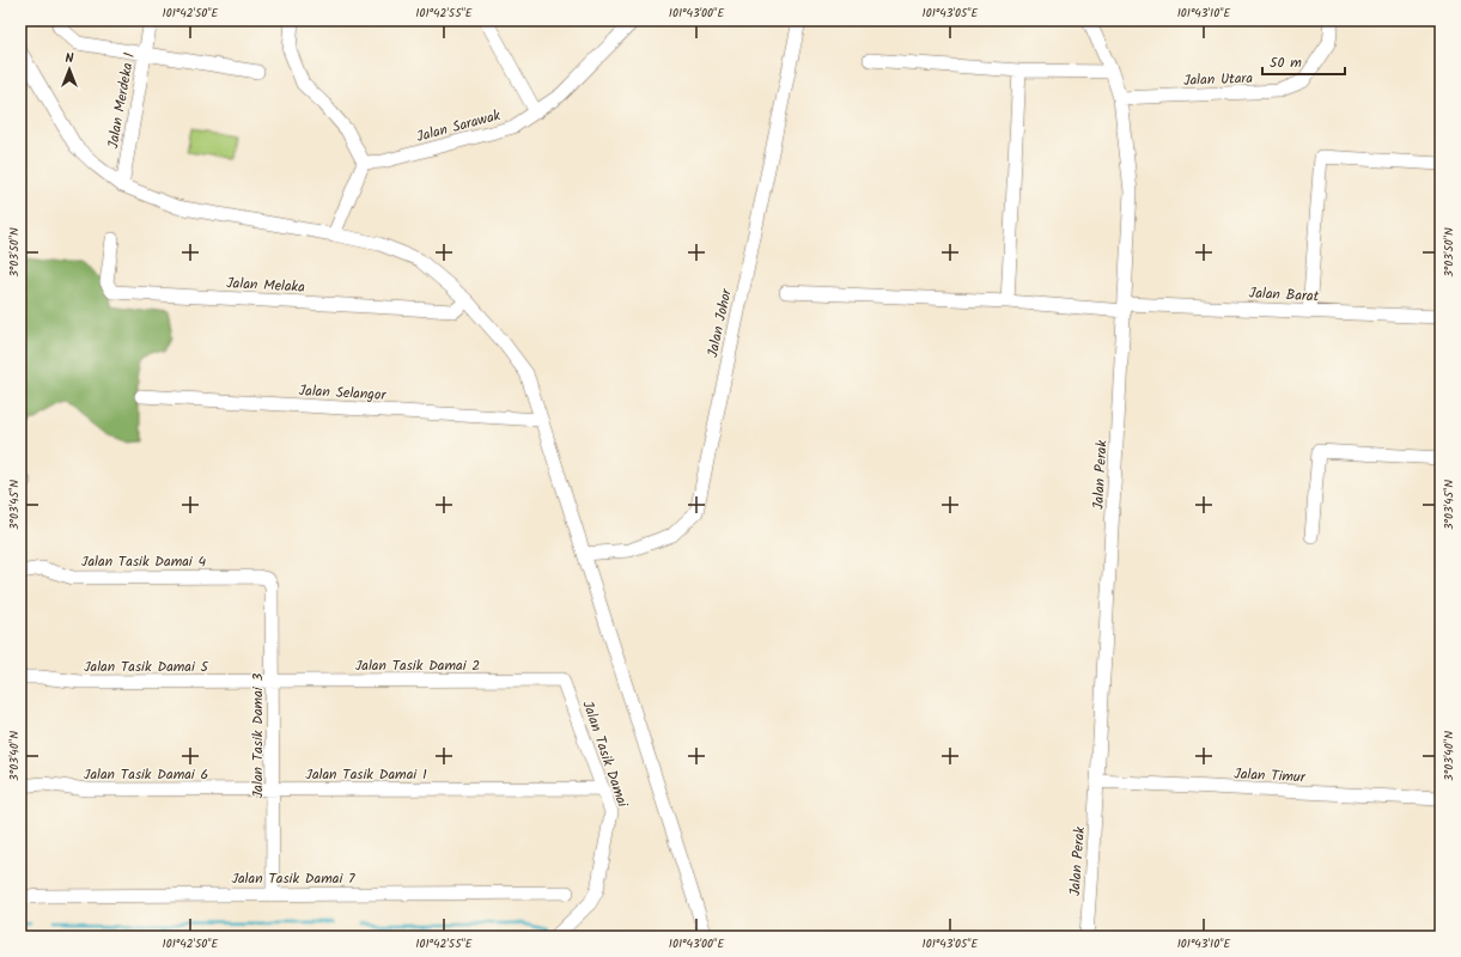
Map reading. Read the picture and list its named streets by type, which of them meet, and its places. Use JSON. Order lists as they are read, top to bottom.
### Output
{
  "streets": {
    "street": [
      "Jalan Utara",
      "Jalan Merdeka 1",
      "Jalan Sarawak",
      "Jalan Melaka",
      "Jalan Barat",
      "Jalan Johor",
      "Jalan Selangor",
      "Jalan Perak",
      "Jalan Tasik Damai 4",
      "Jalan Tasik Damai 2",
      "Jalan Tasik Damai 5",
      "Jalan Tasik Damai 3",
      "Jalan Tasik Damai",
      "Jalan Tasik Damai 6",
      "Jalan Tasik Damai 1",
      "Jalan Timur",
      "Jalan Tasik Damai 7"
    ]
  },
  "crossings": [
    ["Jalan Utara", "Jalan Perak"],
    ["Jalan Barat", "Jalan Perak"],
    ["Jalan Perak", "Jalan Timur"],
    ["Jalan Tasik Damai 4", "Jalan Tasik Damai 3"],
    ["Jalan Tasik Damai 2", "Jalan Tasik Damai 5"],
    ["Jalan Tasik Damai 2", "Jalan Tasik Damai 3"],
    ["Jalan Tasik Damai 2", "Jalan Tasik Damai"],
    ["Jalan Tasik Damai 5", "Jalan Tasik Damai 3"],
    ["Jalan Tasik Damai 3", "Jalan Tasik Damai 6"],
    ["Jalan Tasik Damai 3", "Jalan Tasik Damai 1"],
    ["Jalan Tasik Damai 3", "Jalan Tasik Damai 7"],
    ["Jalan Tasik Damai", "Jalan Tasik Damai 1"],
    ["Jalan Tasik Damai 6", "Jalan Tasik Damai 1"]
  ],
  "scale_bar": "50 m",
  "north": "top",
  "coordinates": [
    "101°42'50\"E",
    "101°42'55\"E",
    "101°43'00\"E",
    "101°43'05\"E",
    "101°43'10\"E",
    "3°03'50\"N",
    "3°03'45\"N",
    "3°03'40\"N"
  ]
}
